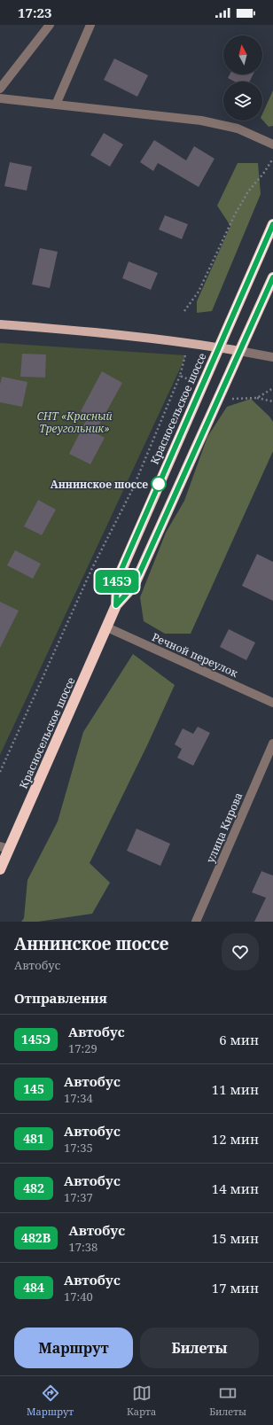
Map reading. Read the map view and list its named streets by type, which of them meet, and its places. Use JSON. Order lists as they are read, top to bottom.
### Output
{
  "streets": {
    "highway": ["Красносельское шоссе"],
    "street": ["Речной переулок", "улица Кирова"]
  },
  "crossings": [
    ["Красносельское шоссе", "Речной переулок"]
  ],
  "parks": ["СНТ «Красный Треугольник»"],
  "places": ["Аннинское шоссе"],
  "lines": ["bus line 145Э"],
  "north": "top",
  "page": {
    "status": "17:23",
    "on_map": "145Э",
    "heading": [
      ["Аннинское шоссе", "Автобус"],
      "Отправления"
    ],
    "list": [
      {
        "mark": "145Э",
        "name": "Автобус",
        "note": "17:29",
        "value": "6 мин"
      },
      {
        "mark": "145",
        "name": "Автобус",
        "note": "17:34",
        "value": "11 мин"
      },
      {
        "mark": "481",
        "name": "Автобус",
        "note": "17:35",
        "value": "12 мин"
      },
      {
        "mark": "482",
        "name": "Автобус",
        "note": "17:37",
        "value": "14 мин"
      },
      {
        "mark": "482В",
        "name": "Автобус",
        "note": "17:38",
        "value": "15 мин"
      },
      {
        "mark": "484",
        "name": "Автобус",
        "note": "17:40",
        "value": "17 мин"
      }
    ],
    "buttons": ["Маршрут", "Билеты"],
    "tabs": ["Маршрут", "Карта", "Билеты"]
  }
}
